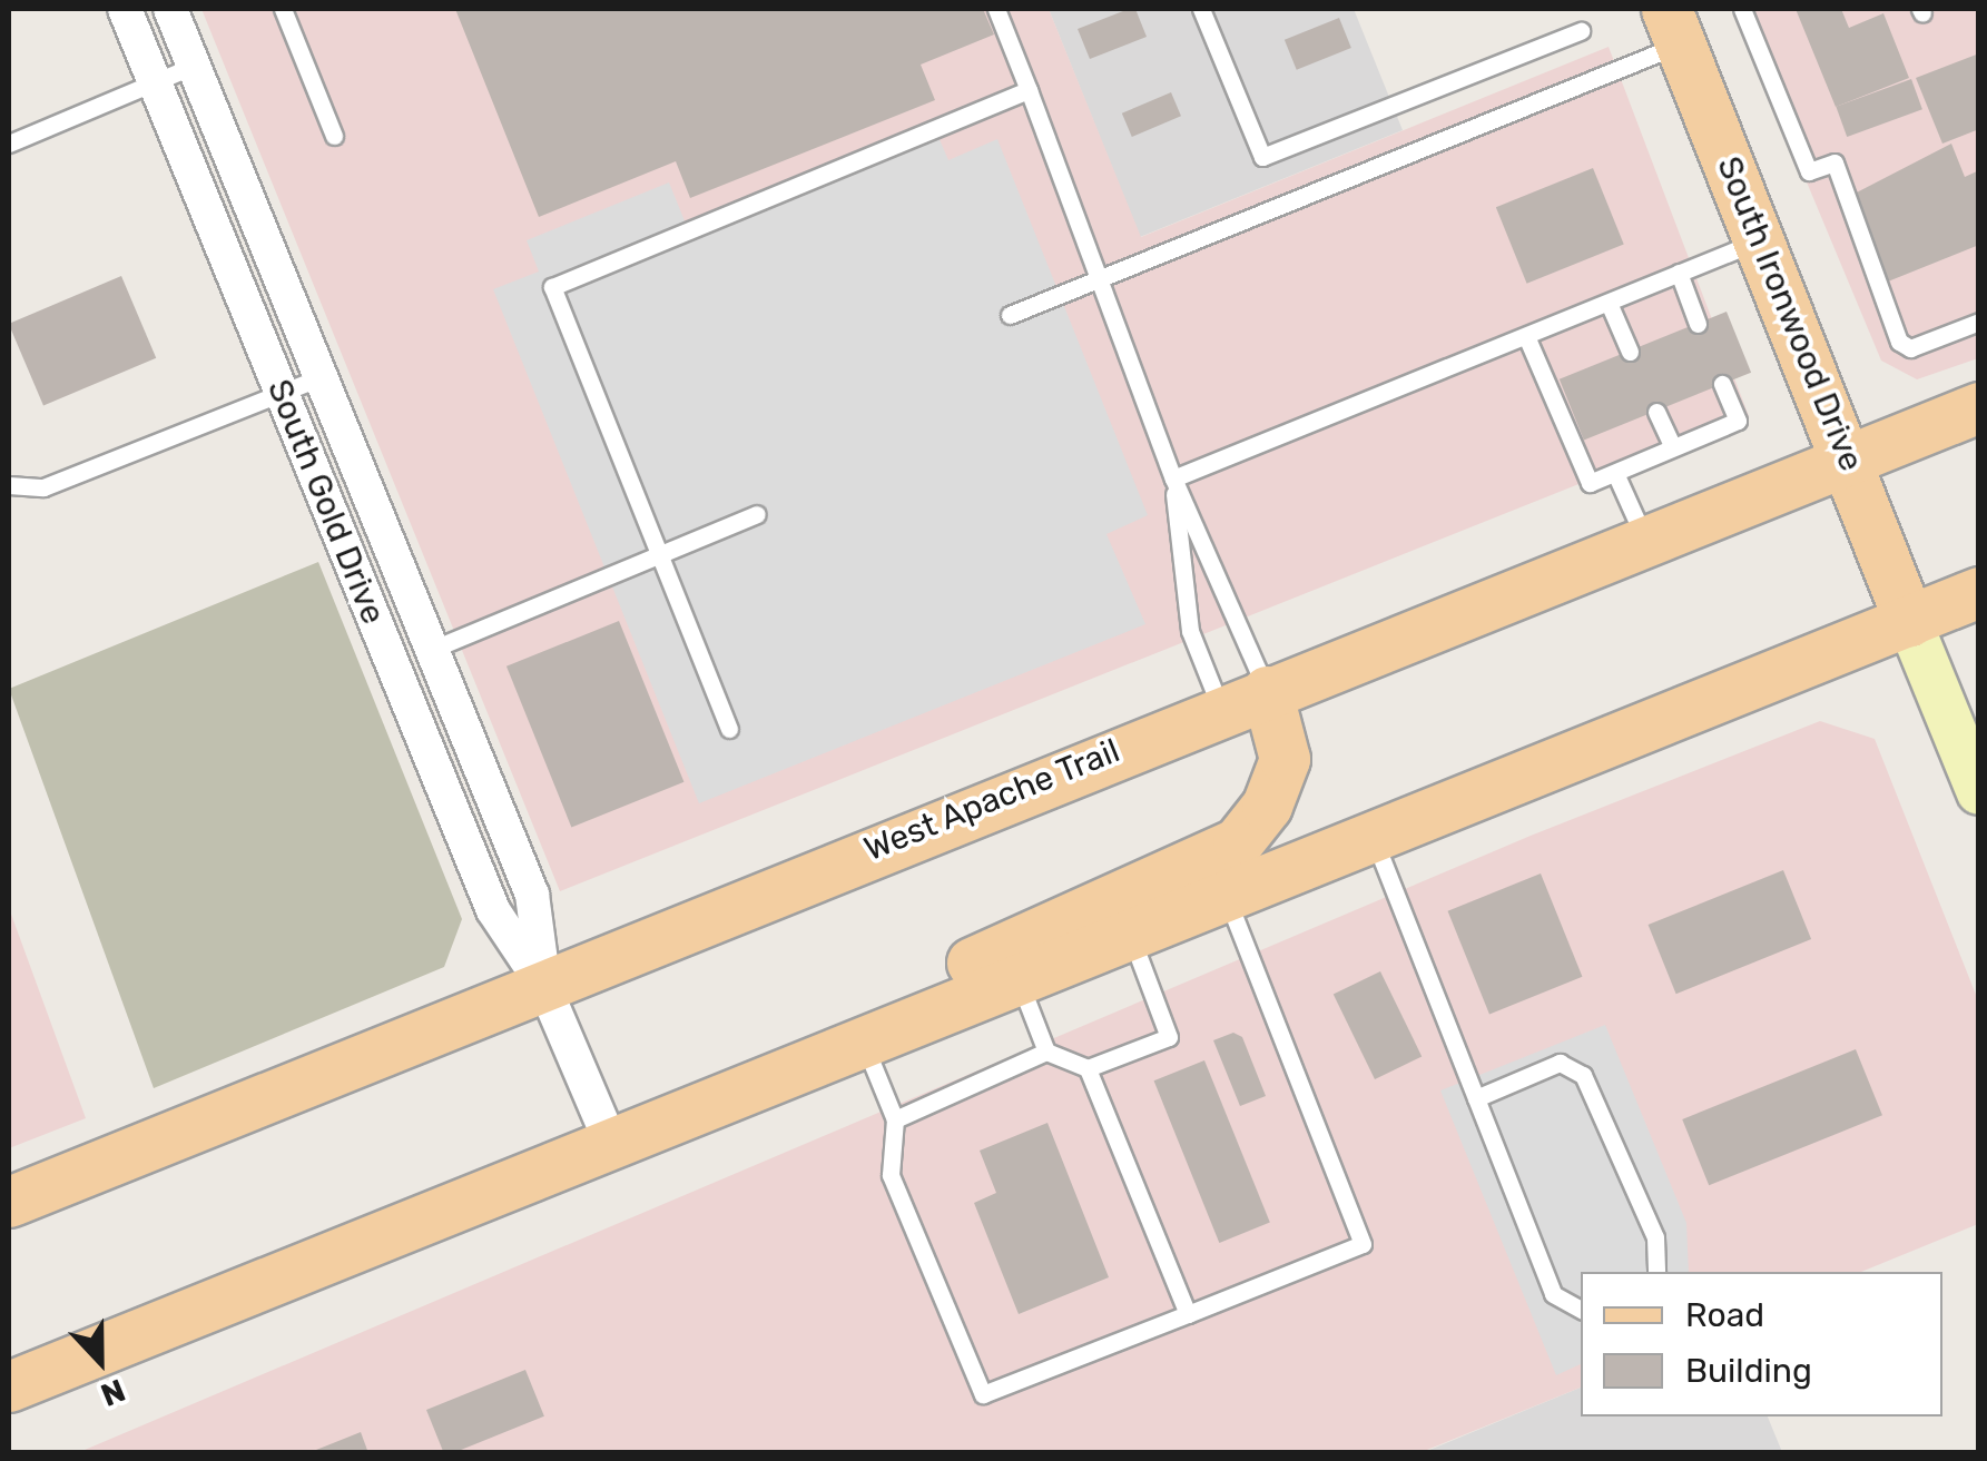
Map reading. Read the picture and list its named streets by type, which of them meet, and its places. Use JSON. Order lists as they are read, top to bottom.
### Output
{
  "streets": {
    "main road": ["South Ironwood Drive", "West Apache Trail"],
    "street": ["South Gold Drive"]
  },
  "crossings": [
    ["South Ironwood Drive", "West Apache Trail"],
    ["South Gold Drive", "West Apache Trail"]
  ],
  "legend": ["Road", "Building"],
  "north": "bottom"
}
